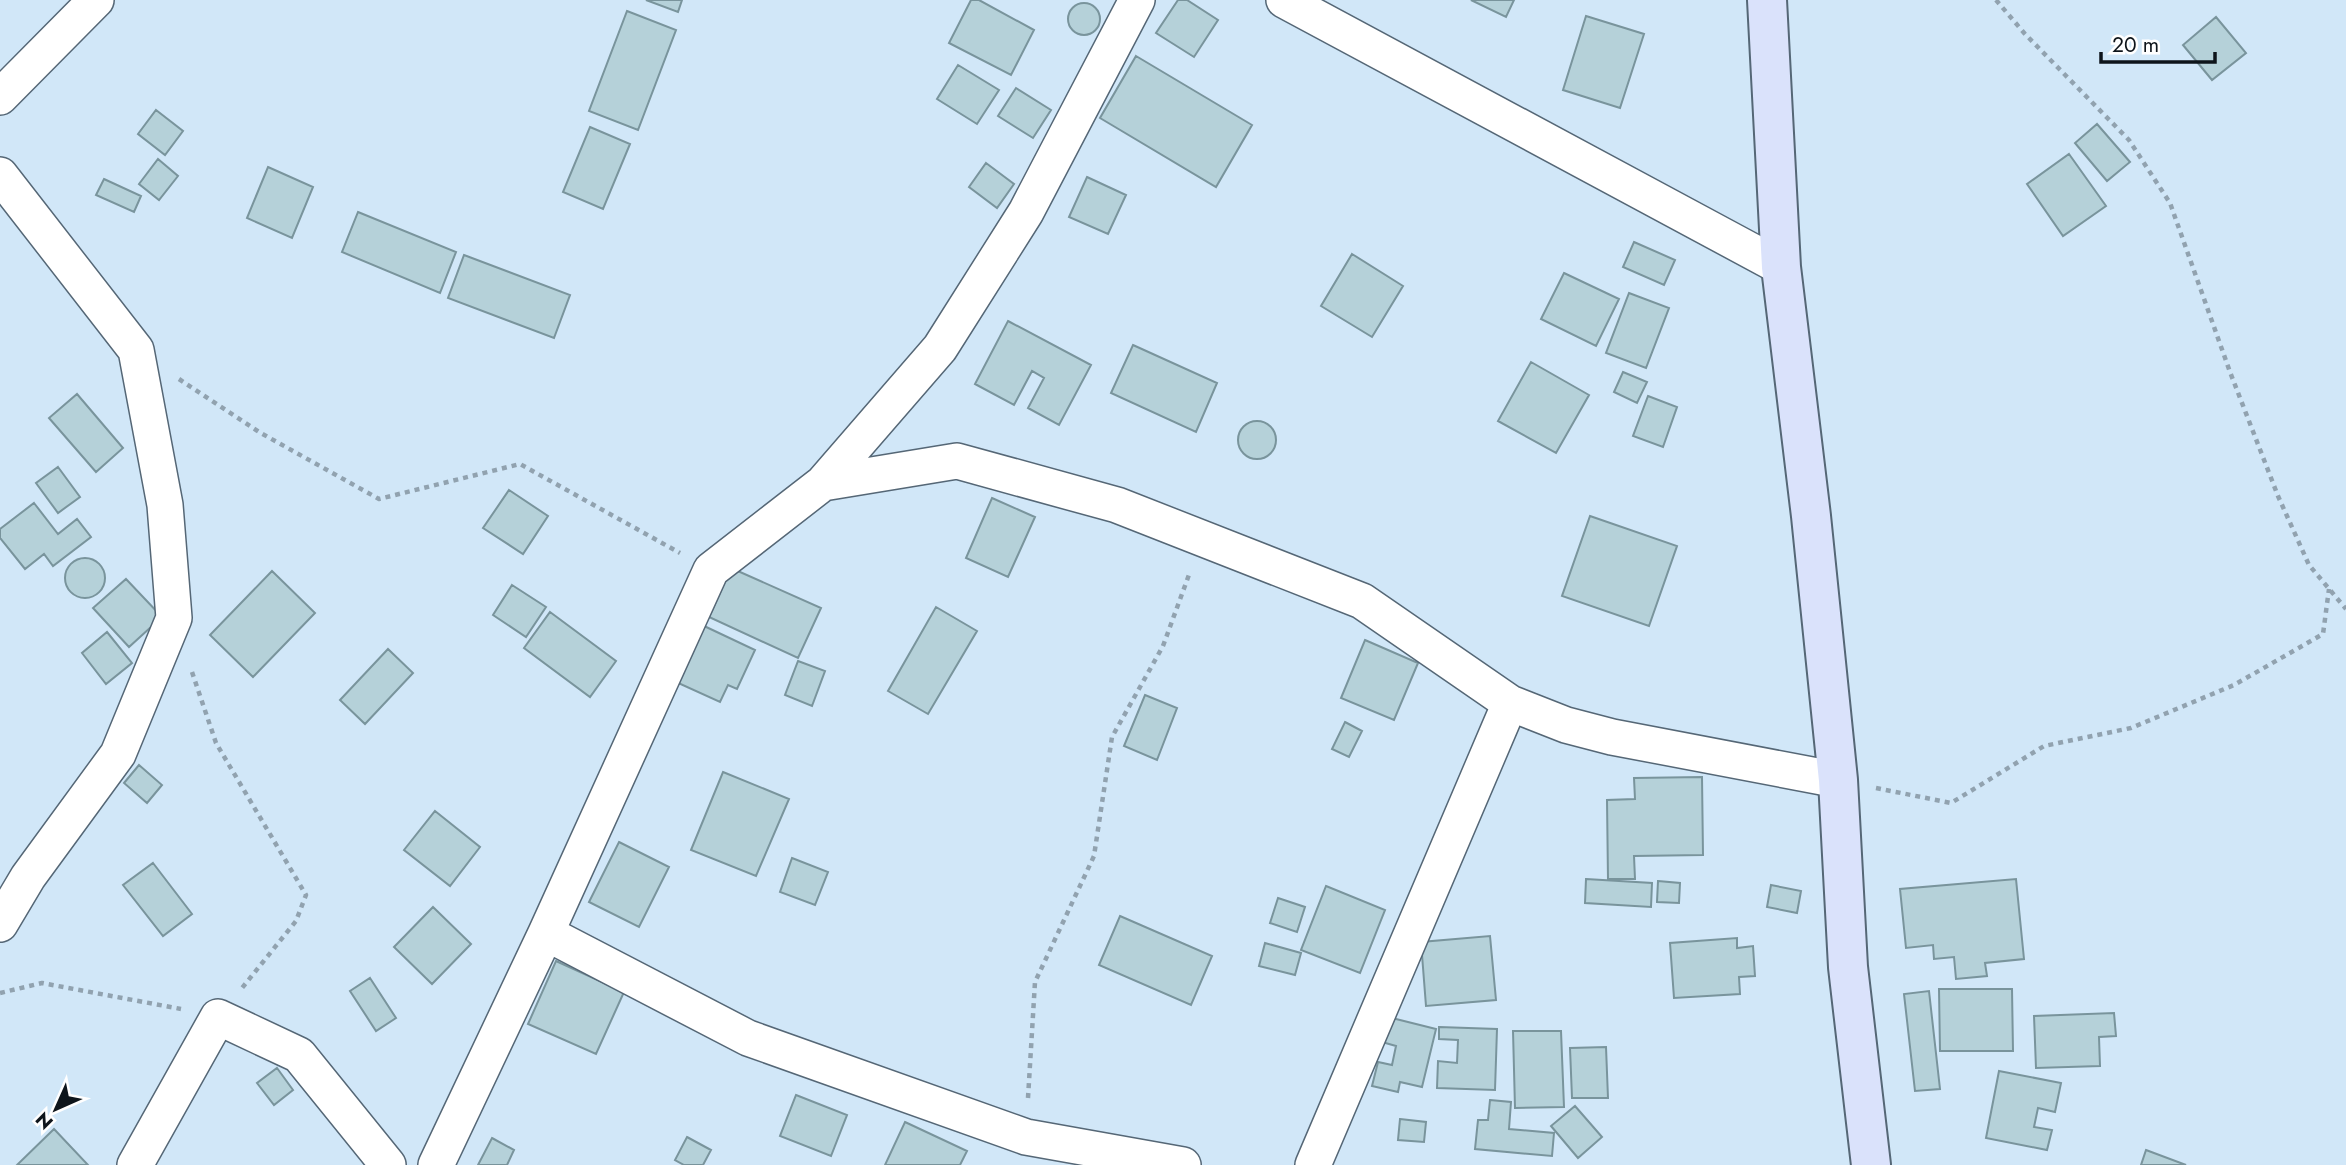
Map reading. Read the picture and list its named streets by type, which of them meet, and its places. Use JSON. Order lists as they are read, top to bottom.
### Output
{
  "scale_bar": "20 m",
  "north": "bottom left"
}
